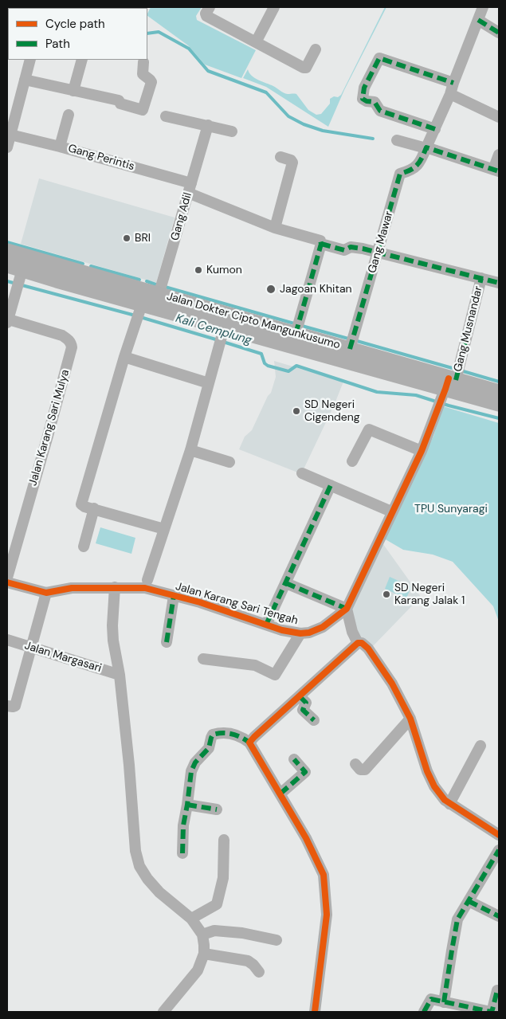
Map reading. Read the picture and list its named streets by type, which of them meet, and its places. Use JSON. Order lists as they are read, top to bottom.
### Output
{
  "streets": {
    "main road": ["Jalan Dokter Cipto Mangunkusumo"],
    "street": [
      "Gang Perintis",
      "Gang Adil",
      "Gang Mawar",
      "Gang Musnandar",
      "Jalan Karang Sari Mulya",
      "Jalan Karang Sari Tengah",
      "Jalan Margasari"
    ]
  },
  "crossings": [
    ["Gang Perintis", "Gang Adil"],
    ["Gang Perintis", "Gang Mawar"],
    ["Gang Perintis", "Gang Musnandar"],
    ["Gang Adil", "Jalan Dokter Cipto Mangunkusumo"],
    ["Gang Mawar", "Jalan Dokter Cipto Mangunkusumo"],
    ["Jalan Dokter Cipto Mangunkusumo", "Gang Musnandar"],
    ["Jalan Dokter Cipto Mangunkusumo", "Jalan Karang Sari Tengah"],
    ["Gang Musnandar", "Jalan Karang Sari Tengah"]
  ],
  "water": ["Kali Cemplung"],
  "parks": ["TPU Sunyaragi"],
  "places": [
    "BRI",
    "Kumon",
    "Jagoan Khitan",
    "SD Negeri Cigendeng",
    "SD Negeri Karang Jalak 1"
  ],
  "legend": ["Cycle path", "Path"]
}
